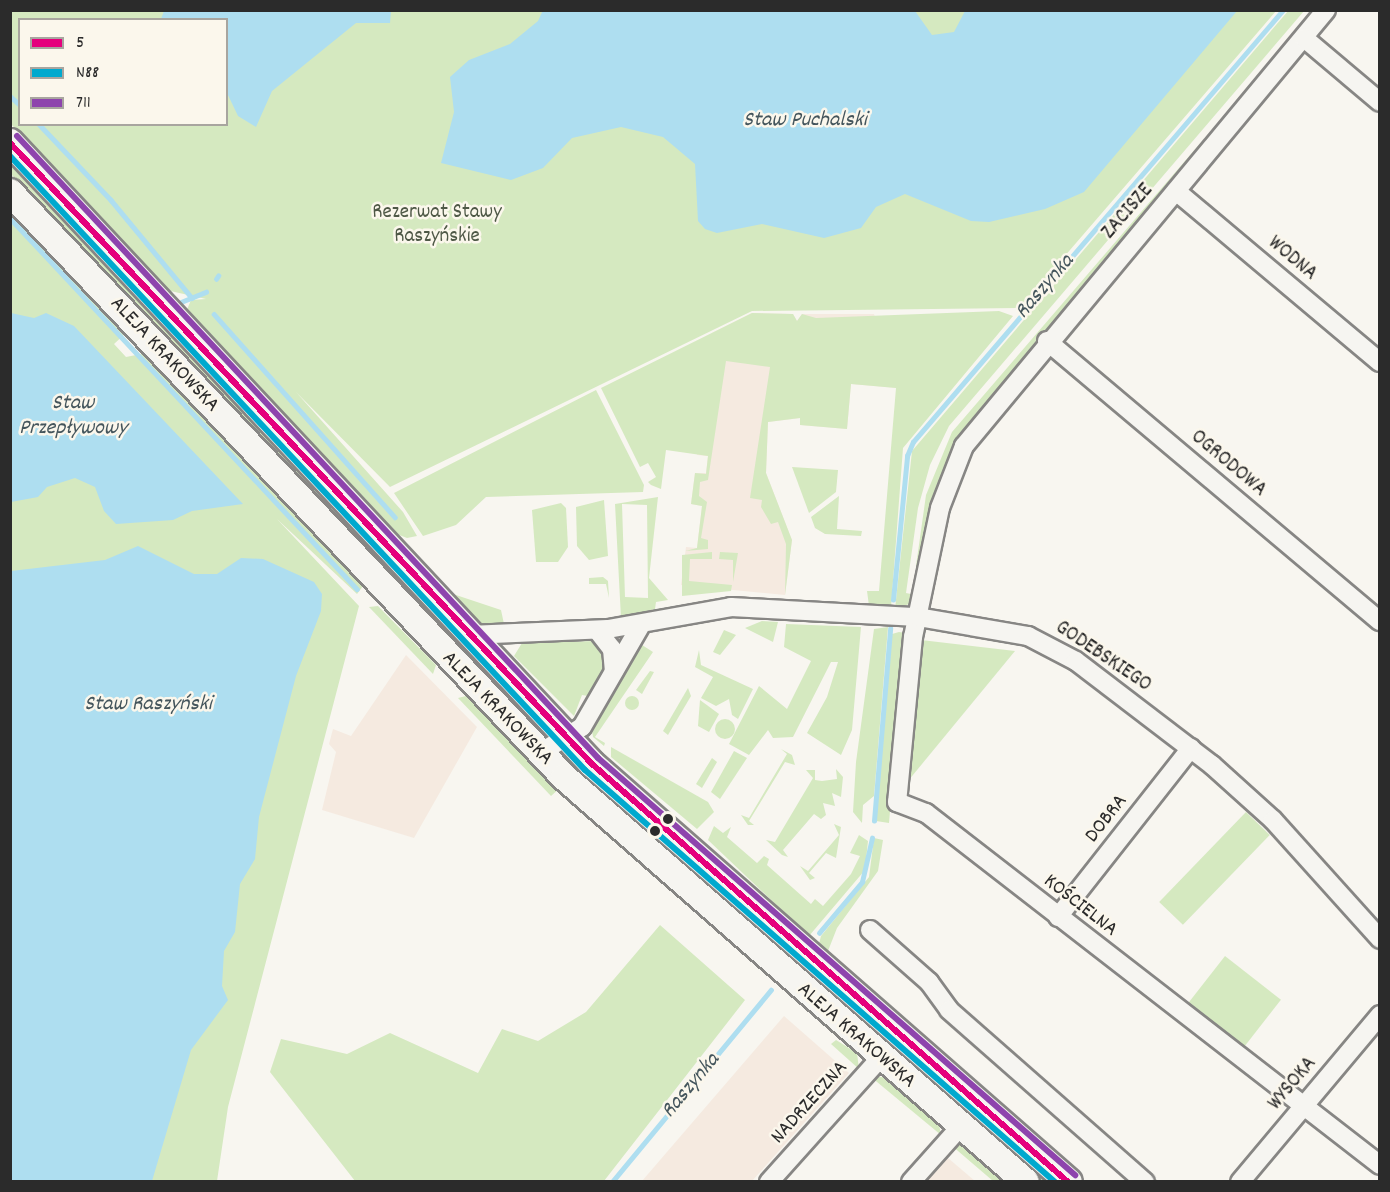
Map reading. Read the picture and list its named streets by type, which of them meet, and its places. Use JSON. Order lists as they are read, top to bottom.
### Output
{
  "streets": {
    "main road": ["ALEJA KRAKOWSKA"],
    "street": [
      "ZACISZE",
      "WODNA",
      "OGRODOWA",
      "GODEBSKIEGO",
      "DOBRA",
      "KOŚCIELNA",
      "WYSOKA",
      "NADRZECZNA"
    ]
  },
  "crossings": [
    ["ZACISZE", "WODNA"],
    ["ZACISZE", "OGRODOWA"],
    ["ZACISZE", "GODEBSKIEGO"],
    ["ZACISZE", "KOŚCIELNA"],
    ["ALEJA KRAKOWSKA", "GODEBSKIEGO"],
    ["ALEJA KRAKOWSKA", "NADRZECZNA"],
    ["GODEBSKIEGO", "DOBRA"],
    ["GODEBSKIEGO", "KOŚCIELNA"],
    ["DOBRA", "KOŚCIELNA"],
    ["KOŚCIELNA", "WYSOKA"]
  ],
  "water": [
    "Staw Puchalski",
    "Raszynka",
    "Staw Przepływowy",
    "Staw Raszyński"
  ],
  "parks": ["Rezerwat Stawy Raszyńskie"],
  "lines": ["transit line 711", "transit line 5", "transit line N88"],
  "legend": ["5", "N88", "711"]
}
